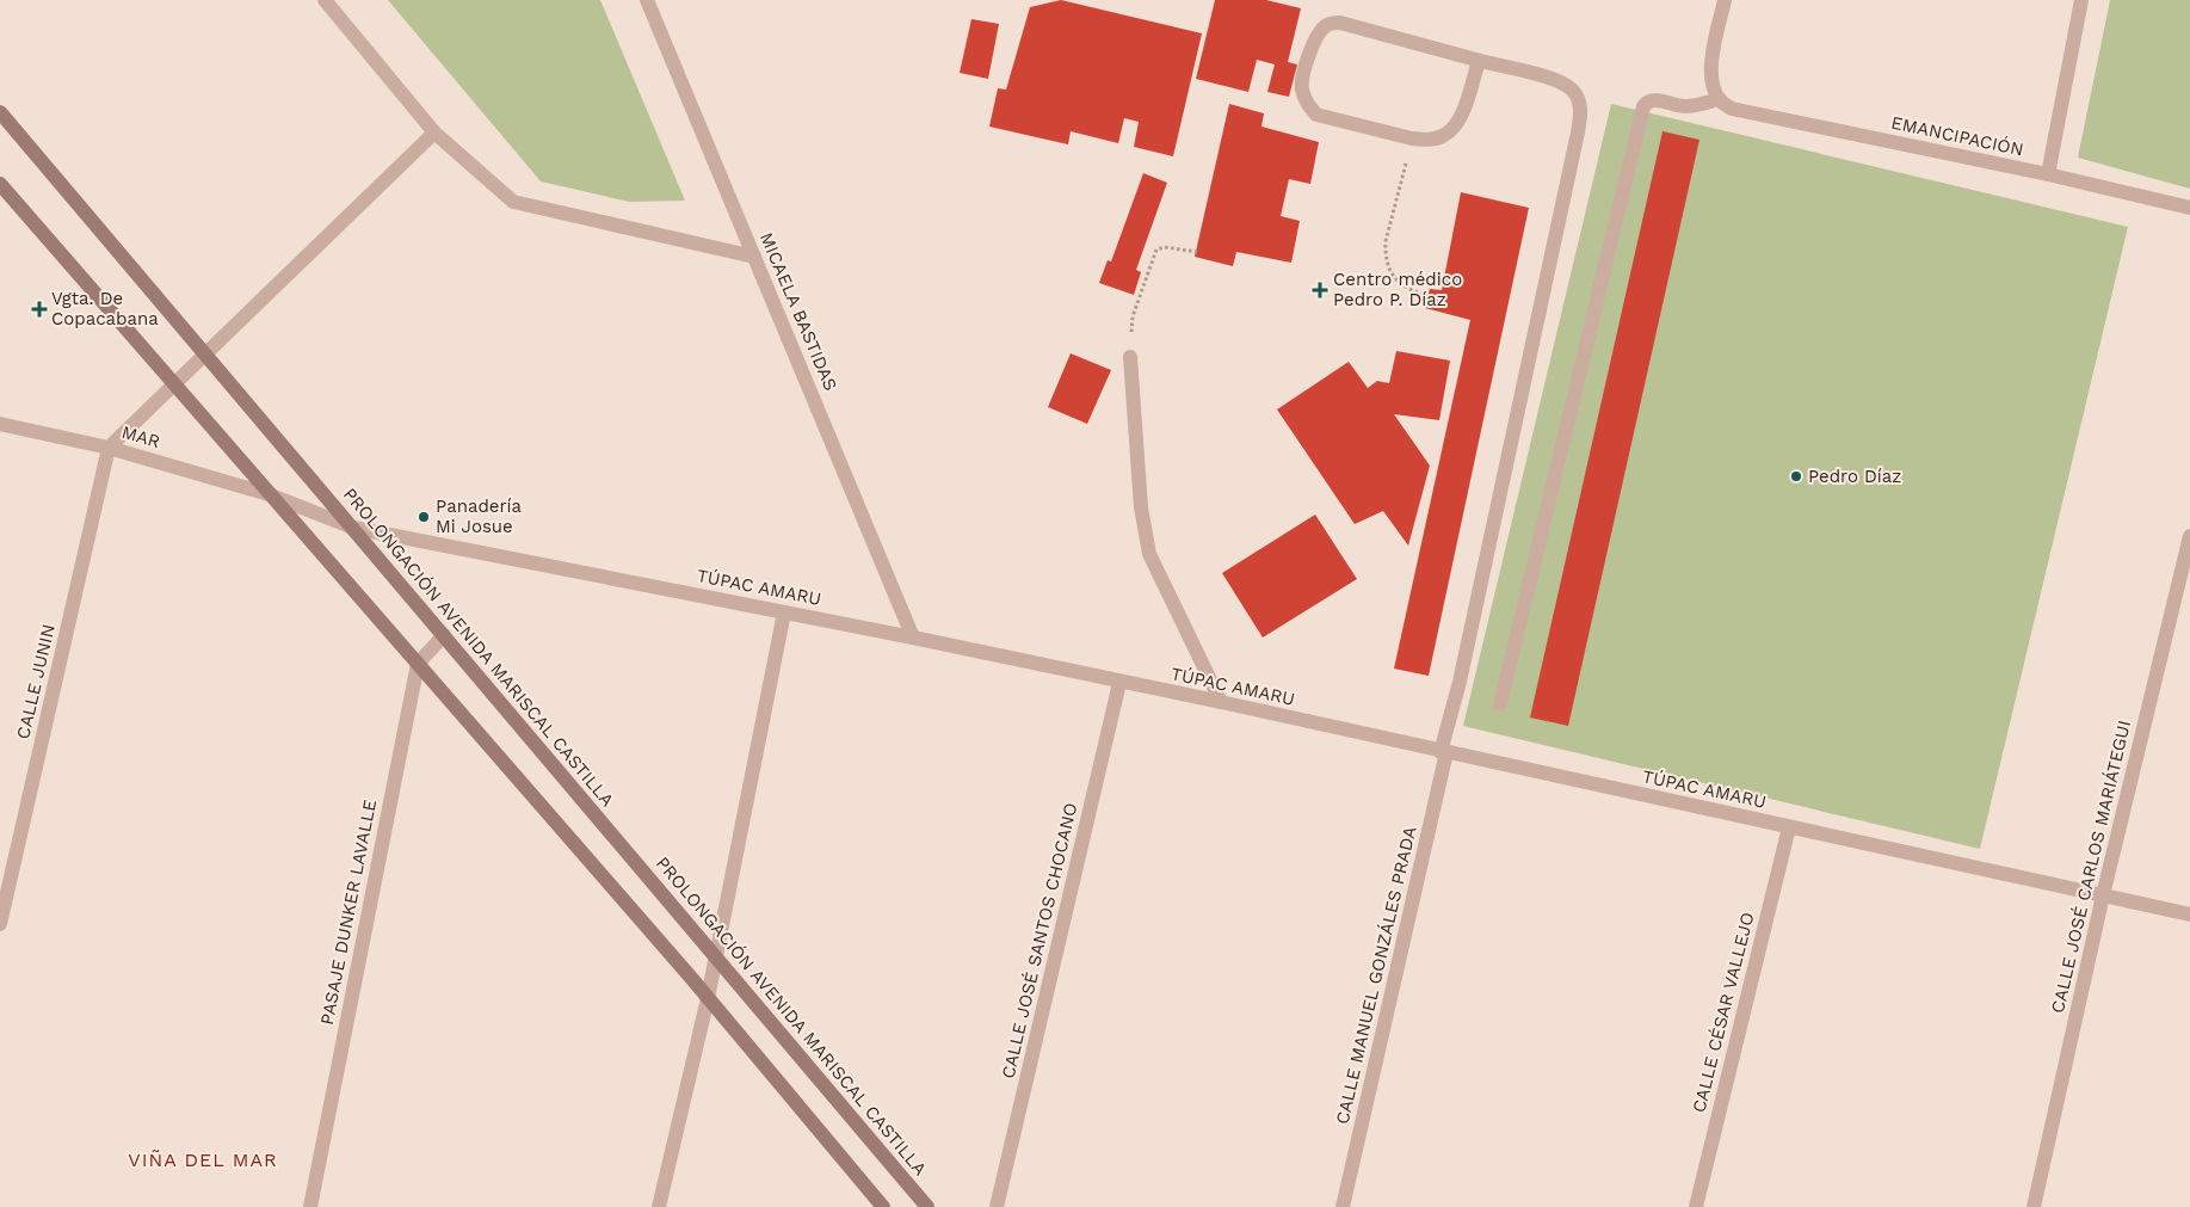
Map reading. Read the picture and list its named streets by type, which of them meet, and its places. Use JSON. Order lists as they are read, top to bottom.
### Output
{
  "streets": {
    "main road": ["PROLONGACIÓN AVENIDA MARISCAL CASTILLA"],
    "street": [
      "EMANCIPACIÓN",
      "MICAELA BASTIDAS",
      "MAR",
      "TÚPAC AMARU",
      "CALLE JUNIN",
      "CALLE JOSÉ CARLOS MARIÁTEGUI",
      "PASAJE DUNKER LAVALLE",
      "CALLE JOSÉ SANTOS CHOCANO",
      "CALLE MANUEL GONZÁLES PRADA",
      "CALLE CÉSAR VALLEJO"
    ]
  },
  "crossings": [
    ["MICAELA BASTIDAS", "TÚPAC AMARU"],
    ["MAR", "TÚPAC AMARU"],
    ["MAR", "CALLE JUNIN"],
    ["TÚPAC AMARU", "PROLONGACIÓN AVENIDA MARISCAL CASTILLA"],
    ["TÚPAC AMARU", "CALLE JOSÉ CARLOS MARIÁTEGUI"],
    ["TÚPAC AMARU", "CALLE JOSÉ SANTOS CHOCANO"],
    ["TÚPAC AMARU", "CALLE MANUEL GONZÁLES PRADA"],
    ["TÚPAC AMARU", "CALLE CÉSAR VALLEJO"]
  ],
  "districts": ["VIÑA DEL MAR"],
  "places": {
    "health": ["Centro médico Pedro P. Díaz", "Vgta. De Copacabana"],
    "other": ["Pedro Díaz", "Panadería Mi Josue"]
  }
}
